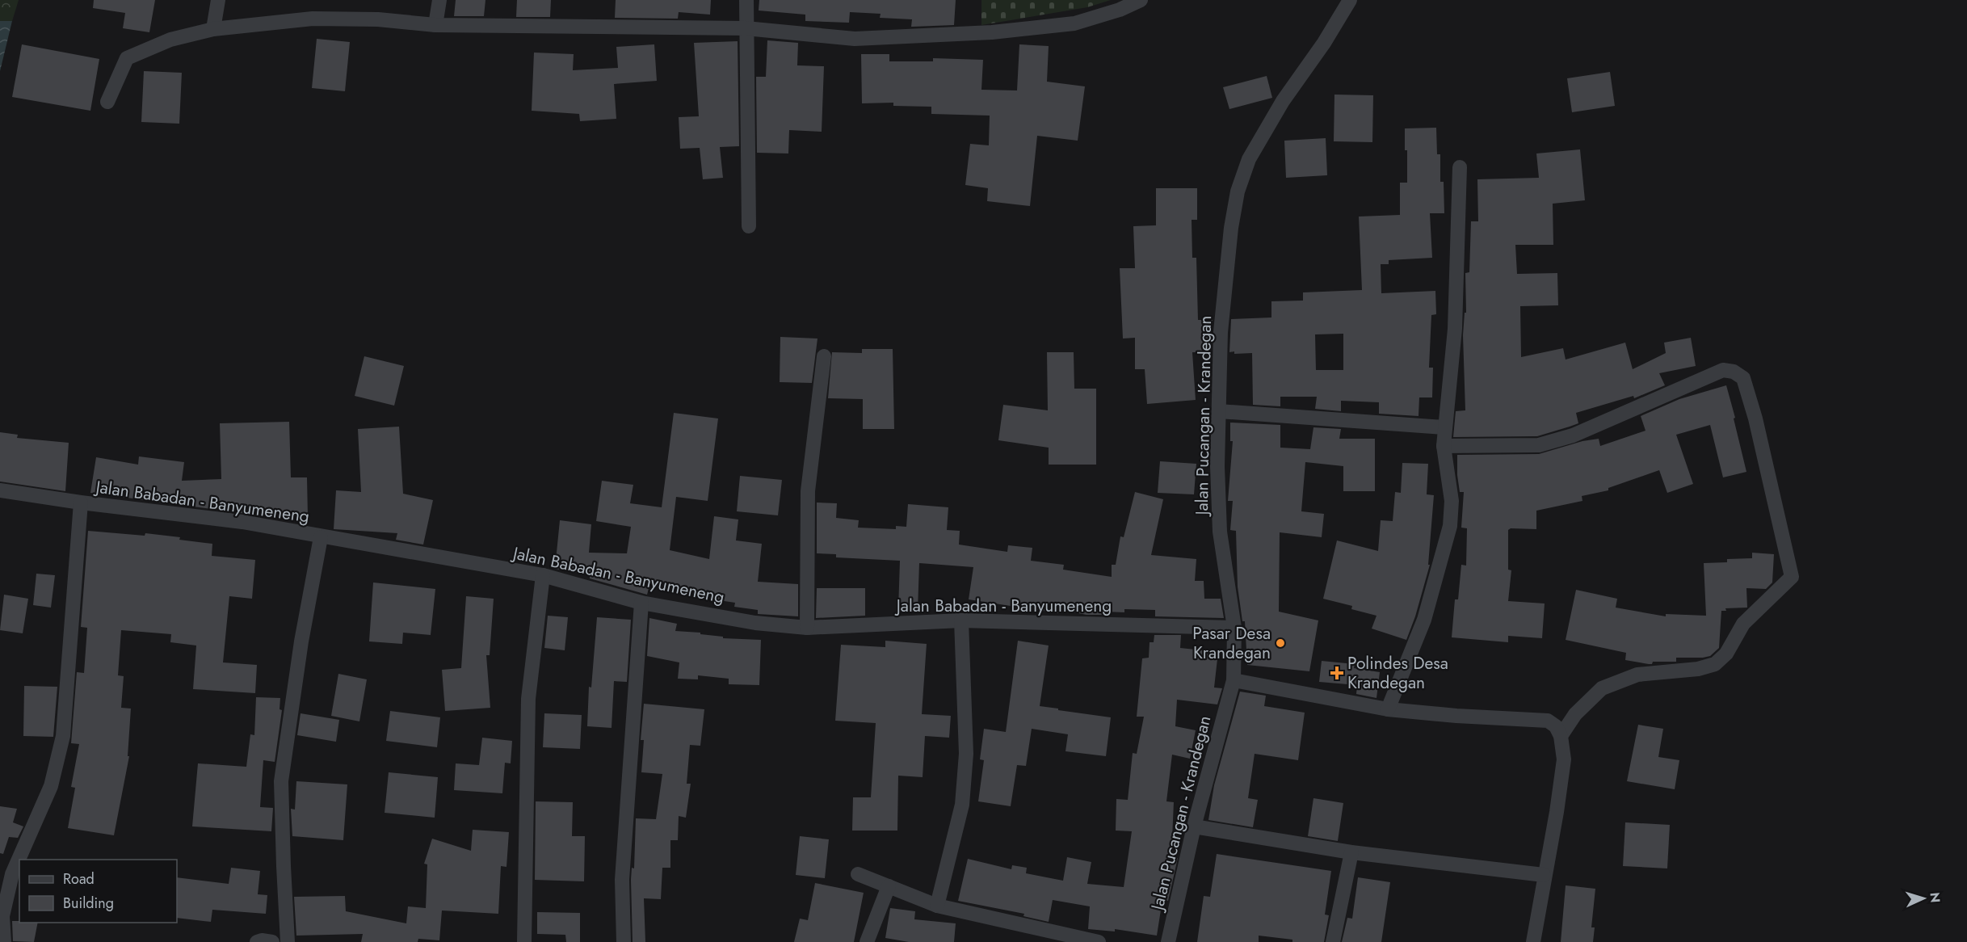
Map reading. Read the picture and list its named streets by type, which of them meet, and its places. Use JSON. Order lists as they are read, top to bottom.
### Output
{
  "streets": {
    "street": ["Jalan Pucangan - Krandegan", "Jalan Babadan - Banyumeneng"]
  },
  "crossings": [
    ["Jalan Pucangan - Krandegan", "Jalan Babadan - Banyumeneng"]
  ],
  "places": {
    "other": ["Pasar Desa Krandegan"],
    "health": ["Polindes Desa Krandegan"]
  },
  "legend": ["Road", "Building"],
  "north": "right"
}
